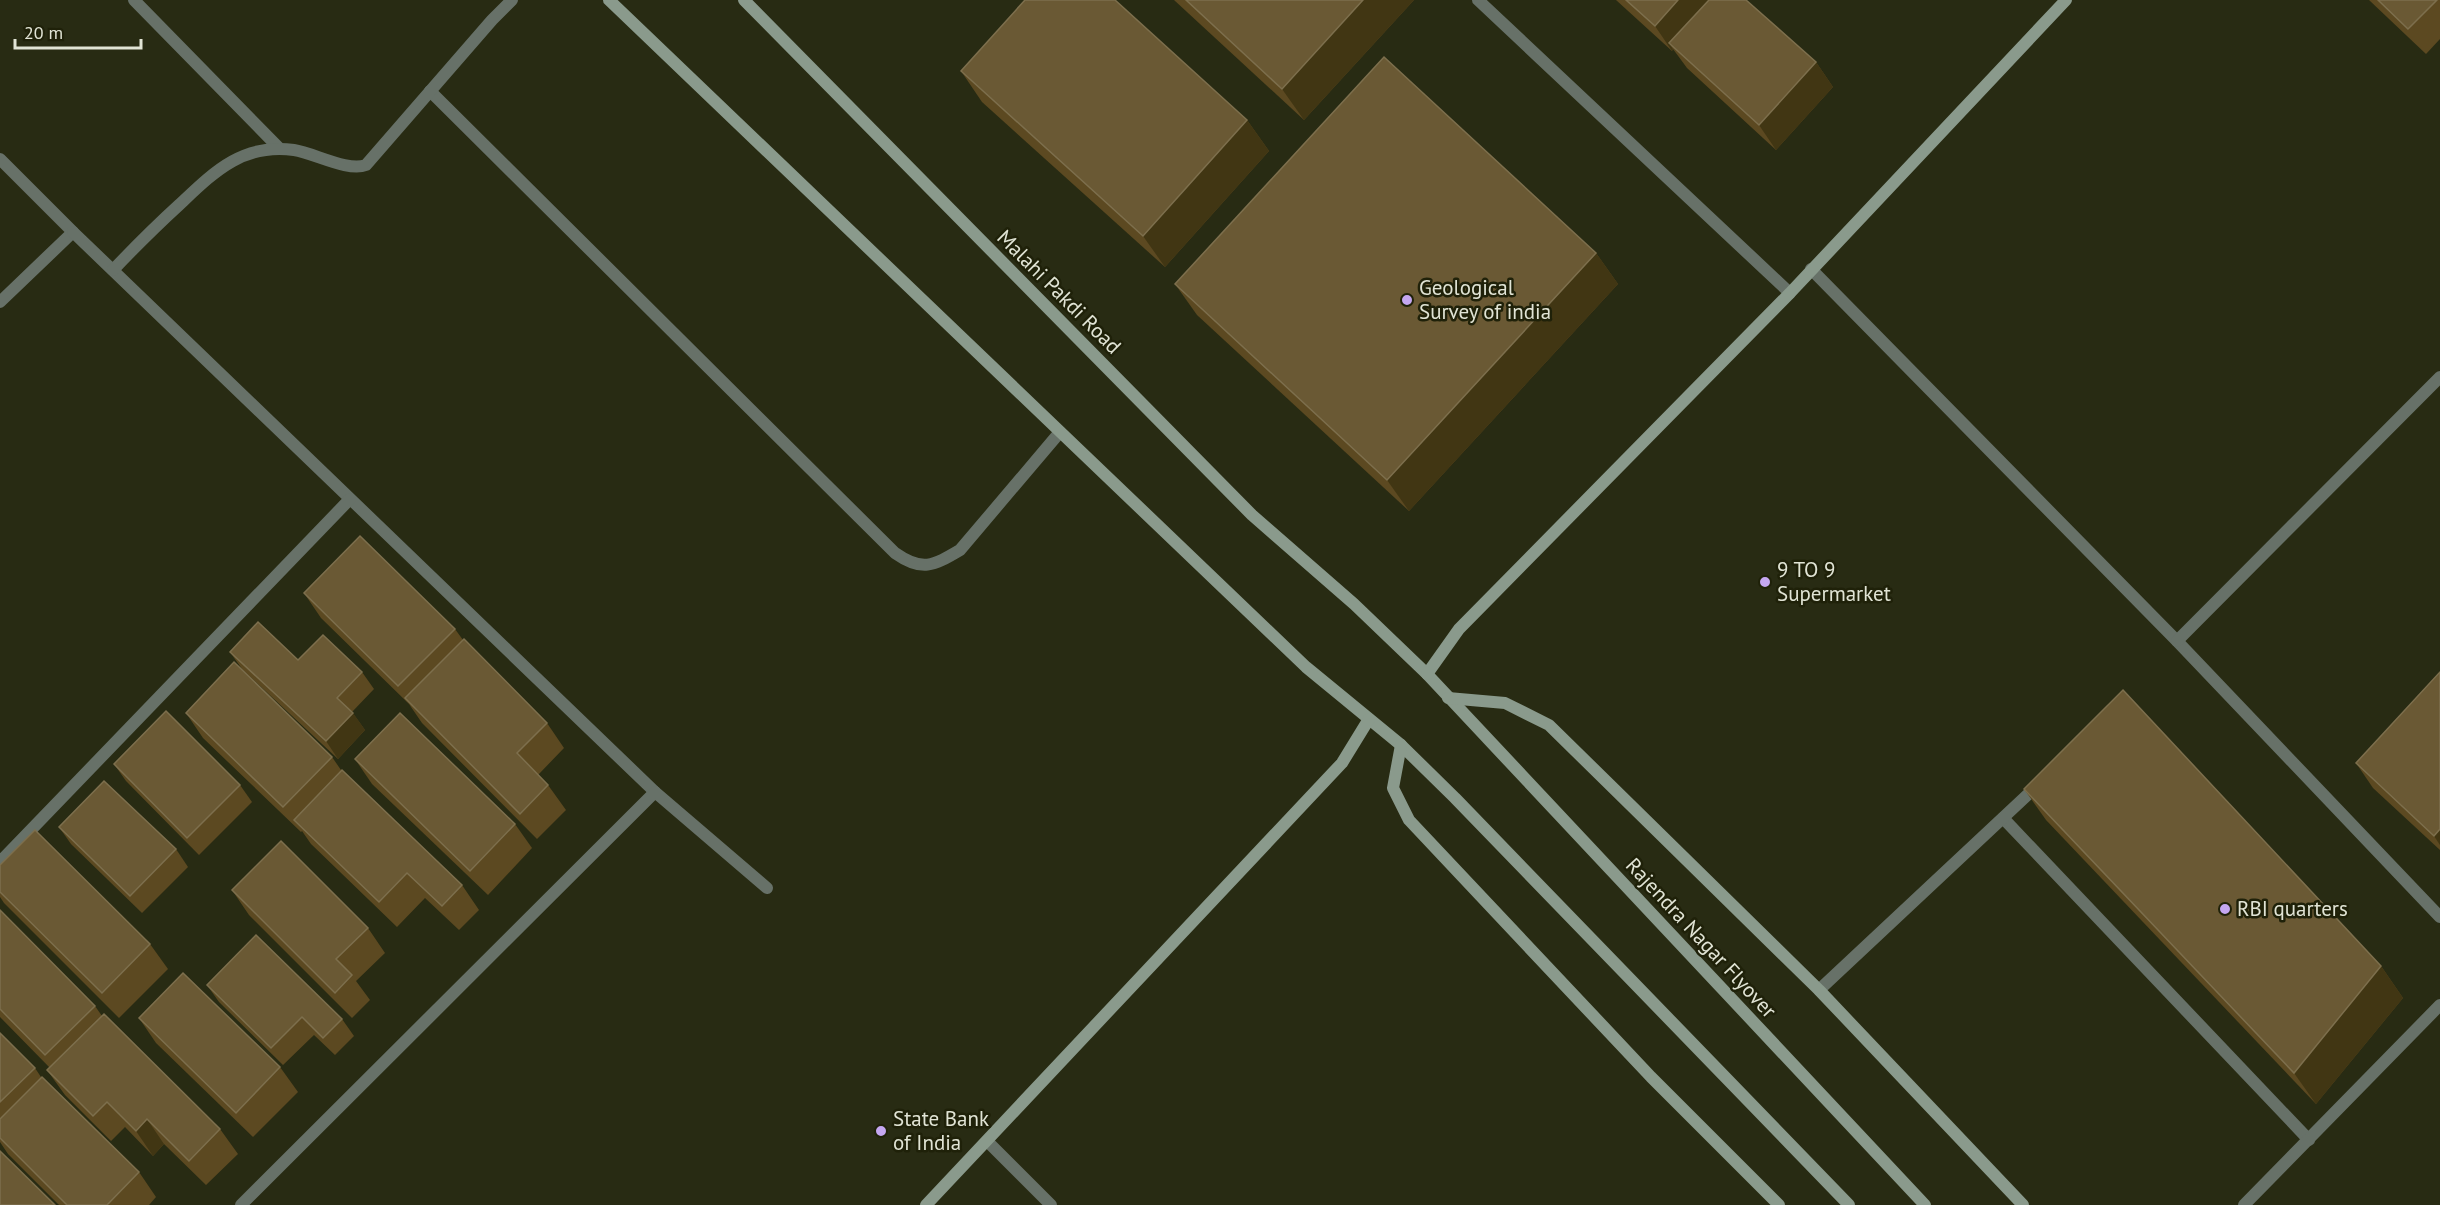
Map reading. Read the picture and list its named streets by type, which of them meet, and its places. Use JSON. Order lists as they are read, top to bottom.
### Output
{
  "streets": {
    "main road": ["Malahi Pakdi Road", "Rajendra Nagar Flyover"]
  },
  "crossings": [
    ["Malahi Pakdi Road", "Rajendra Nagar Flyover"]
  ],
  "places": [
    "Geological Survey of india",
    "9 TO 9 Supermarket",
    "RBI quarters",
    "State Bank of India"
  ],
  "scale_bar": "20 m"
}
